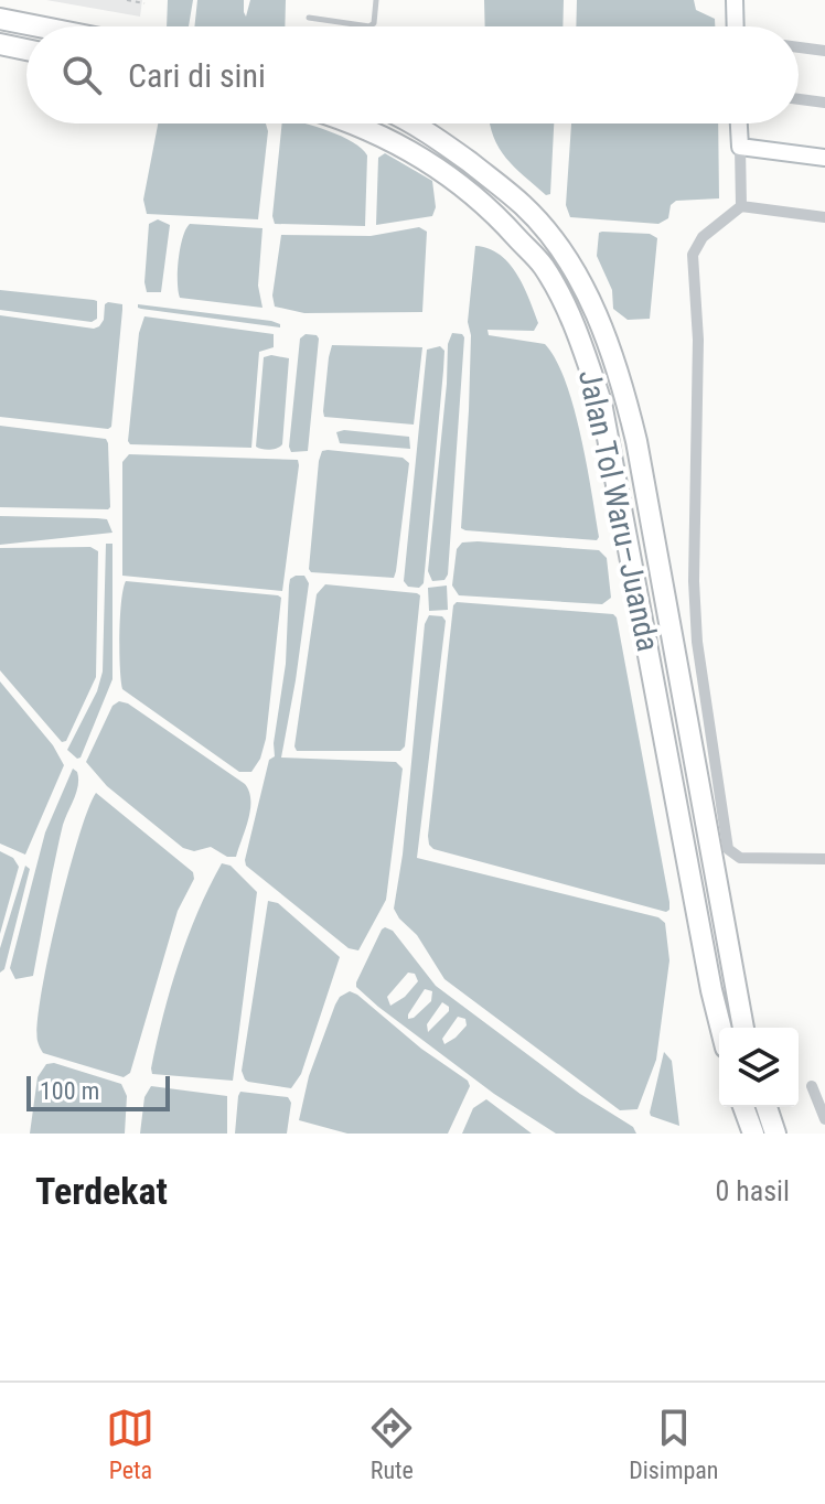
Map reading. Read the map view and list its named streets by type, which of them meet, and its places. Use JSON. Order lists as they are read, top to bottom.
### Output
{
  "streets": {
    "highway": ["Jalan Tol Waru–Juanda"]
  },
  "scale_bar": "100 m",
  "page": {
    "search": "Cari di sini",
    "scale": "100 m",
    "heading": ["Terdekat", "0 hasil"],
    "nav": ["Peta", "Rute", "Disimpan"]
  }
}
